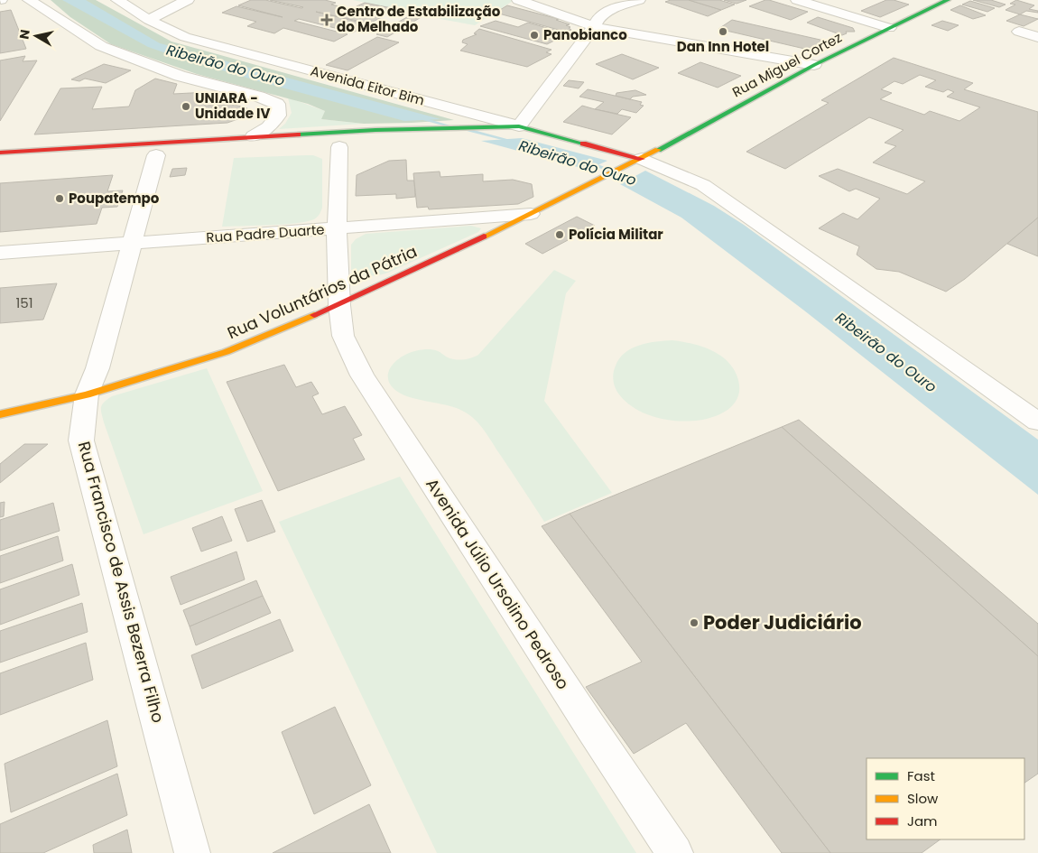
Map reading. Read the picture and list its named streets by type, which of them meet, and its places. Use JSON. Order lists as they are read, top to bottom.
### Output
{
  "streets": {
    "street": [
      "Rua Miguel Cortez",
      "Avenida Eitor Bim",
      "Rua Padre Duarte",
      "Rua Voluntários da Pátria",
      "Rua Francisco de Assis Bezerra Filho",
      "Avenida Júlio Ursolino Pedroso"
    ]
  },
  "crossings": [
    ["Rua Miguel Cortez", "Rua Voluntários da Pátria"],
    ["Rua Padre Duarte", "Rua Voluntários da Pátria"],
    ["Rua Padre Duarte", "Rua Francisco de Assis Bezerra Filho"],
    ["Rua Padre Duarte", "Avenida Júlio Ursolino Pedroso"],
    ["Rua Voluntários da Pátria", "Rua Francisco de Assis Bezerra Filho"],
    ["Rua Voluntários da Pátria", "Avenida Júlio Ursolino Pedroso"]
  ],
  "water": ["Ribeirão do Ouro"],
  "places": {
    "health": ["Centro de Estabilização do Melhado"],
    "other": [
      "Dan Inn Hotel",
      "Panobianco",
      "UNIARA - Unidade IV",
      "Poupatempo",
      "Polícia Militar",
      "Poder Judiciário"
    ]
  },
  "house_numbers": ["151"],
  "legend": ["Fast", "Slow", "Jam"],
  "north": "left"
}
